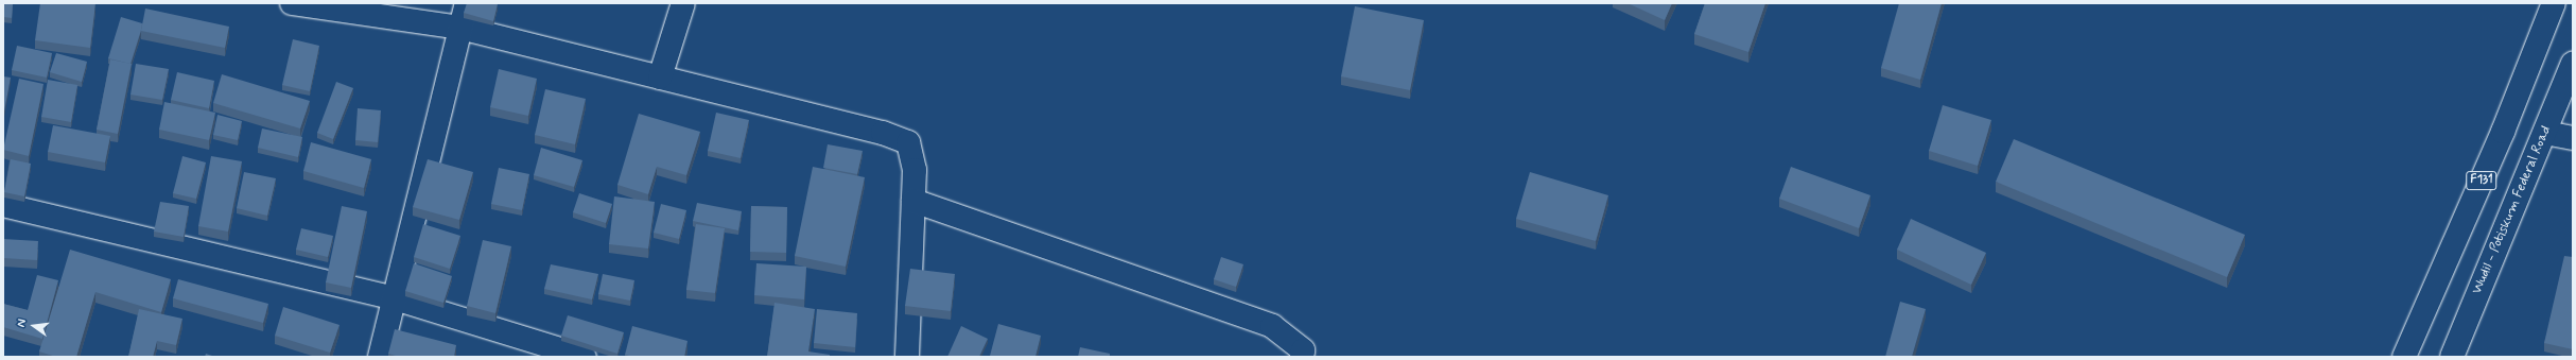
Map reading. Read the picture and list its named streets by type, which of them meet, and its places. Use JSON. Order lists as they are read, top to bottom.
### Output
{
  "streets": {
    "street": ["F131", "Wudil - Potiskum Federal Road"]
  },
  "north": "left"
}
